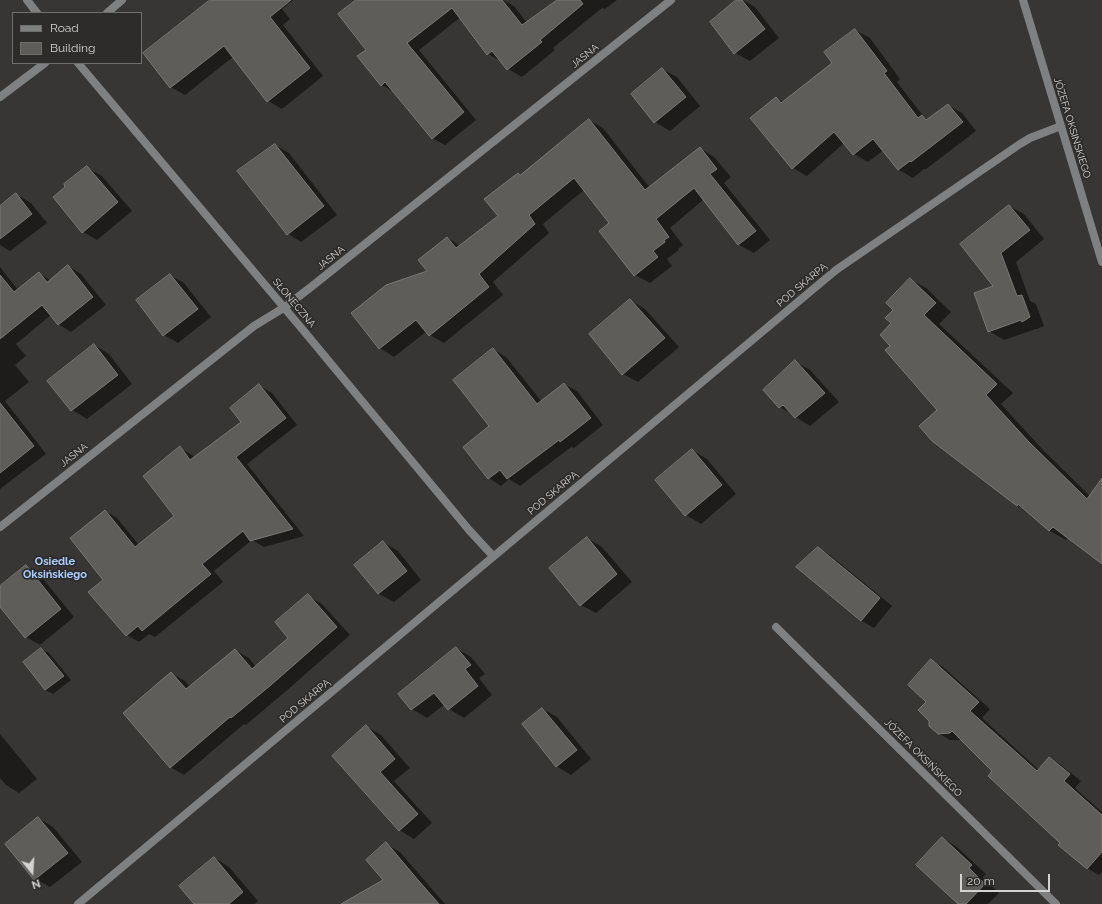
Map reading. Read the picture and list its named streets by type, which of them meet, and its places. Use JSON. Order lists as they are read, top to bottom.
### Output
{
  "streets": {
    "street": [
      "JASNA",
      "JÓZEFA OKSIŃSKIEGO",
      "POD SKARPĄ",
      "SŁONECZNA"
    ]
  },
  "crossings": [
    ["JASNA", "SŁONECZNA"],
    ["JÓZEFA OKSIŃSKIEGO", "POD SKARPĄ"],
    ["POD SKARPĄ", "SŁONECZNA"]
  ],
  "districts": ["Osiedle Oksińskiego"],
  "legend": ["Road", "Building"],
  "scale_bar": "20 m",
  "north": "bottom"
}
